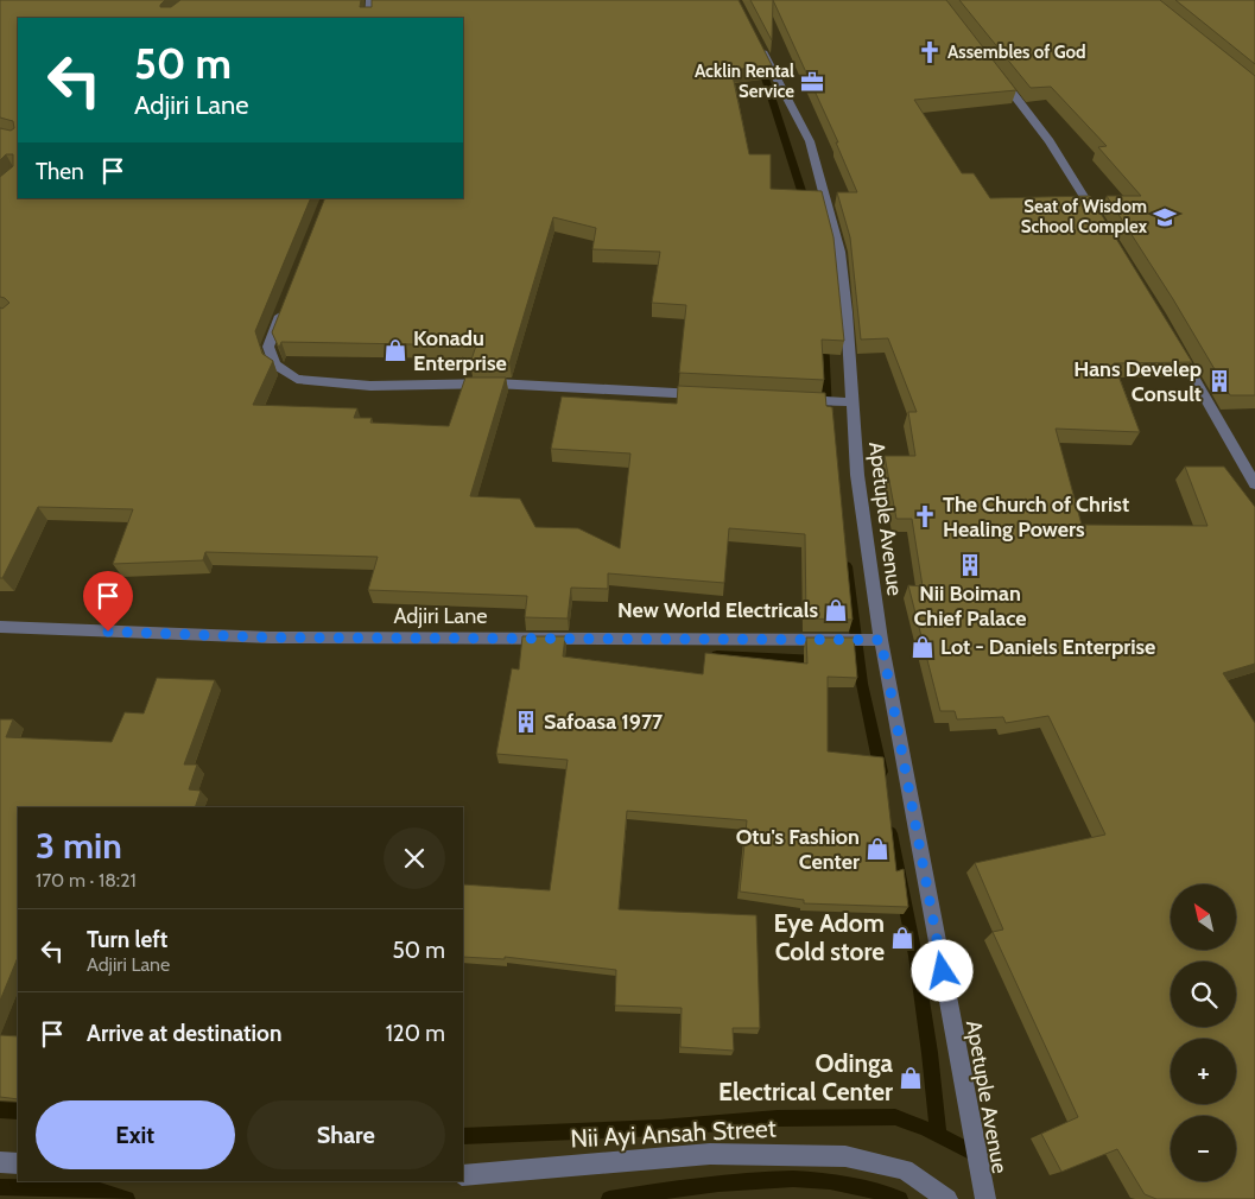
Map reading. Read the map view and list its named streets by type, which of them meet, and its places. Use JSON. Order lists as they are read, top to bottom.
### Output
{
  "streets": {
    "street": ["Apetuple Avenue", "Adjiri Lane", "Nii Ayi Ansah Street"]
  },
  "crossings": [
    ["Apetuple Avenue", "Adjiri Lane"]
  ],
  "places": {
    "church": ["Assembles of God", "The Church of Christ Healing Powers"],
    "office": ["Acklin Rental Service"],
    "school or university": ["Seat of Wisdom School Complex"],
    "shop": [
      "Konadu Enterprise",
      "New World Electricals",
      "Lot - Daniels Enterprise",
      "Otu's Fashion Center",
      "Eye Adom Cold store",
      "Odinga Electrical Center"
    ],
    "building": ["Hans Develep Consult", "Nii Boiman Chief Palace", "Safoasa 1977"]
  },
  "north": "top left",
  "page": {
    "turn": ["50 m", "Adjiri Lane"],
    "then": "Then",
    "heading": ["3 min", "170 m · 18:21"],
    "map_buttons": ["+", "−"],
    "list": [
      {
        "name": "Turn left",
        "note": "Adjiri Lane",
        "value": "50 m"
      },
      {
        "name": "Arrive at destination",
        "value": "120 m"
      }
    ],
    "buttons": ["Exit", "Share"]
  }
}
